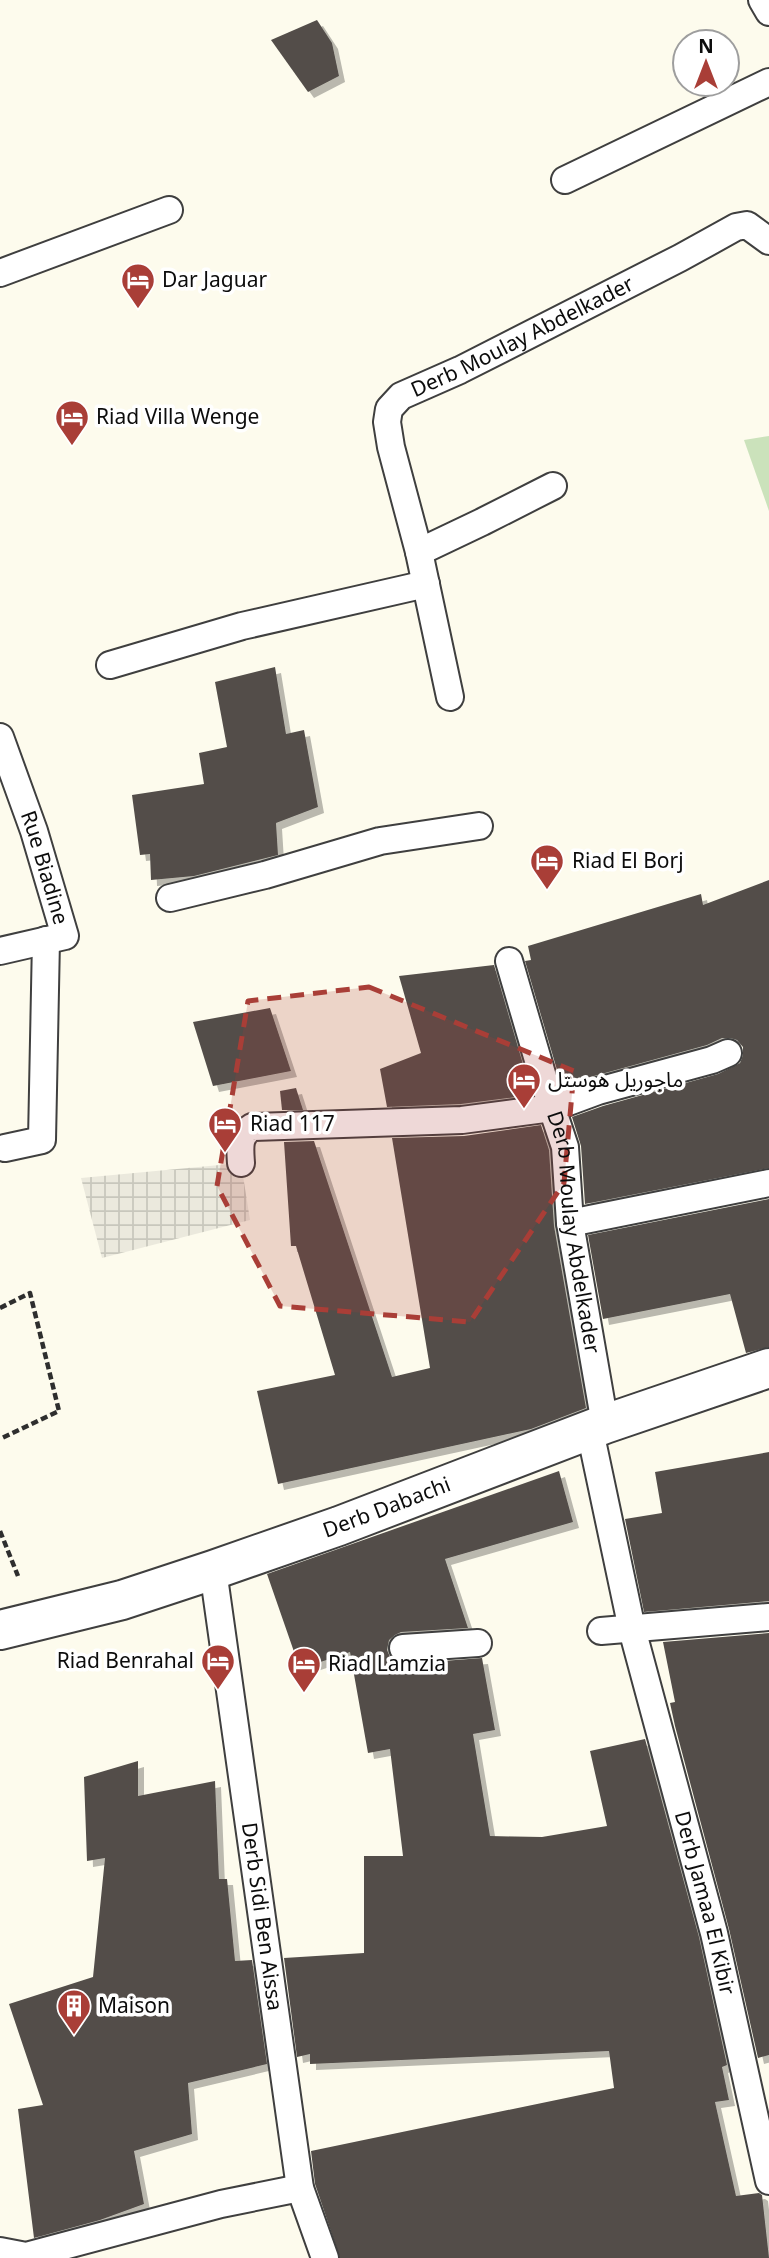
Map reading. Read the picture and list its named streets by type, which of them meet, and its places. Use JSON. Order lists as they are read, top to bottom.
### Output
{
  "streets": {
    "street": ["Derb Dabachi"],
    "lane": [
      "Derb Moulay Abdelkader",
      "Rue Biadine",
      "Derb Jamaa El Kibir",
      "Derb Sidi Ben Aissa"
    ]
  },
  "crossings": [
    ["Derb Moulay Abdelkader", "Derb Dabachi"],
    ["Derb Moulay Abdelkader", "Derb Jamaa El Kibir"],
    ["Derb Dabachi", "Derb Sidi Ben Aissa"]
  ],
  "places": {
    "hotel": [
      "Dar Jaguar",
      "Riad Villa Wenge",
      "Riad El Borj",
      "ماجوريل هوستل",
      "Riad 117",
      "Riad Benrahal",
      "Riad Lamzia"
    ],
    "building": ["Maison"]
  },
  "north": "top"
}
